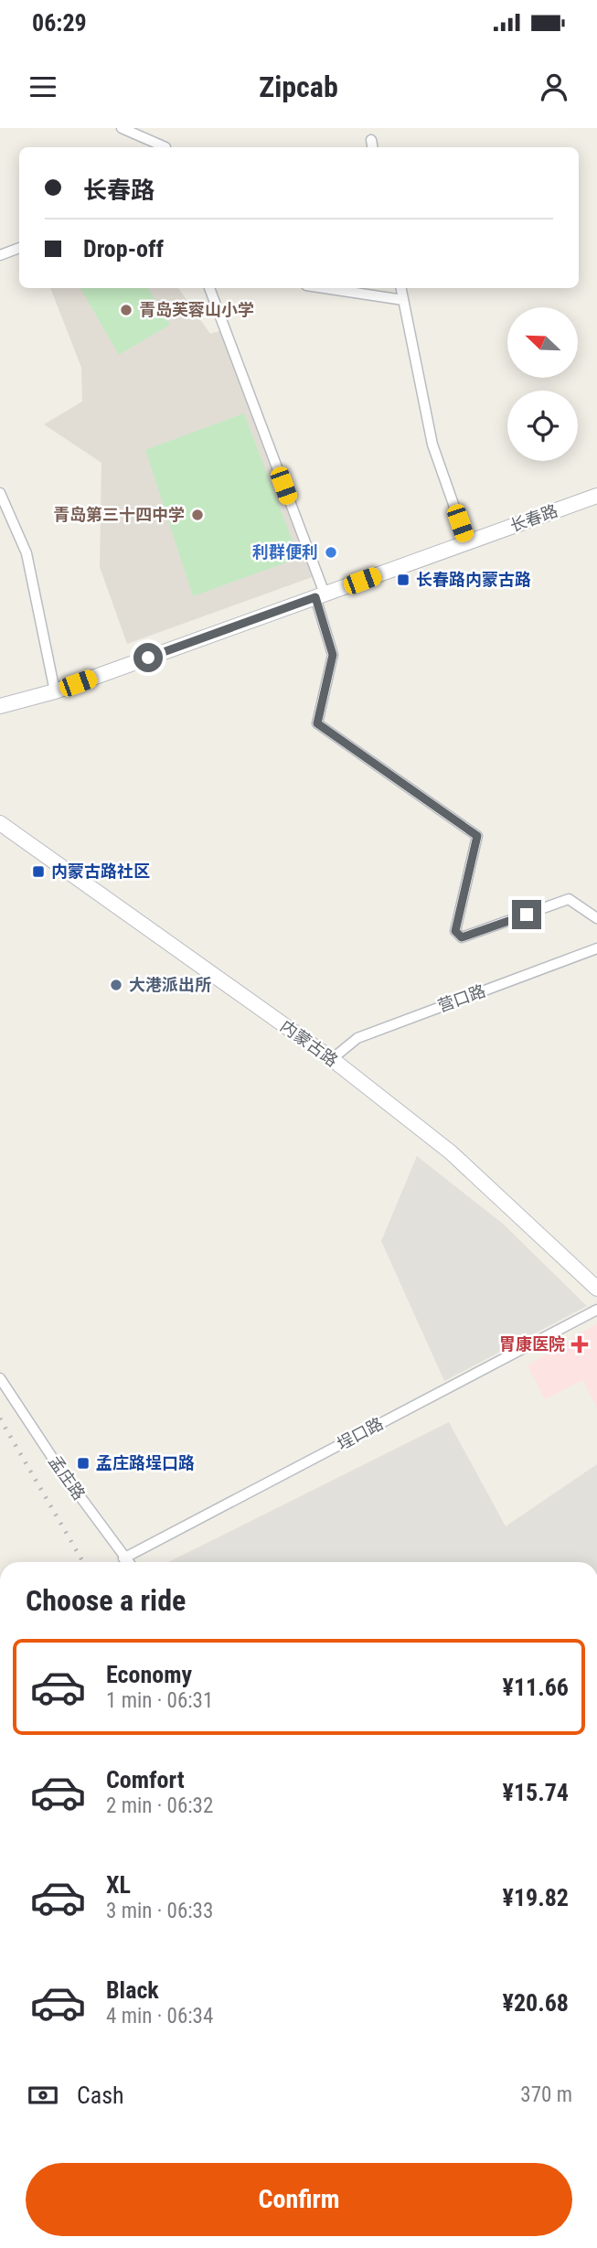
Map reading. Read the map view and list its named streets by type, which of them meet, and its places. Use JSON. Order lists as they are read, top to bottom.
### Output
{
  "streets": {
    "main road": ["长春路", "内蒙古路"],
    "street": ["营口路", "埕口路", "孟庄路"]
  },
  "crossings": [
    ["营口路", "内蒙古路"],
    ["埕口路", "孟庄路"]
  ],
  "places": {
    "other": [
      "青岛芙蓉山小学",
      "青岛第三十四中学",
      "利群便利",
      "大港派出所"
    ],
    "transit": ["长春路内蒙古路", "内蒙古路社区", "孟庄路埕口路"],
    "health": ["胃康医院"]
  },
  "north": "top left",
  "page": {
    "status": "06:29",
    "header": "Zipcab",
    "banner": ["长春路", "Drop-off"],
    "heading": "Choose a ride",
    "list": [
      {
        "name": "Economy",
        "note": "1 min · 06:31",
        "value": "¥11.66"
      },
      {
        "name": "Comfort",
        "note": "2 min · 06:32",
        "value": "¥15.74"
      },
      {
        "name": "XL",
        "note": "3 min · 06:33",
        "value": "¥19.82"
      },
      {
        "name": "Black",
        "note": "4 min · 06:34",
        "value": "¥20.68"
      }
    ],
    "pay": ["Cash", "370 m"],
    "buttons": "Confirm"
  }
}
